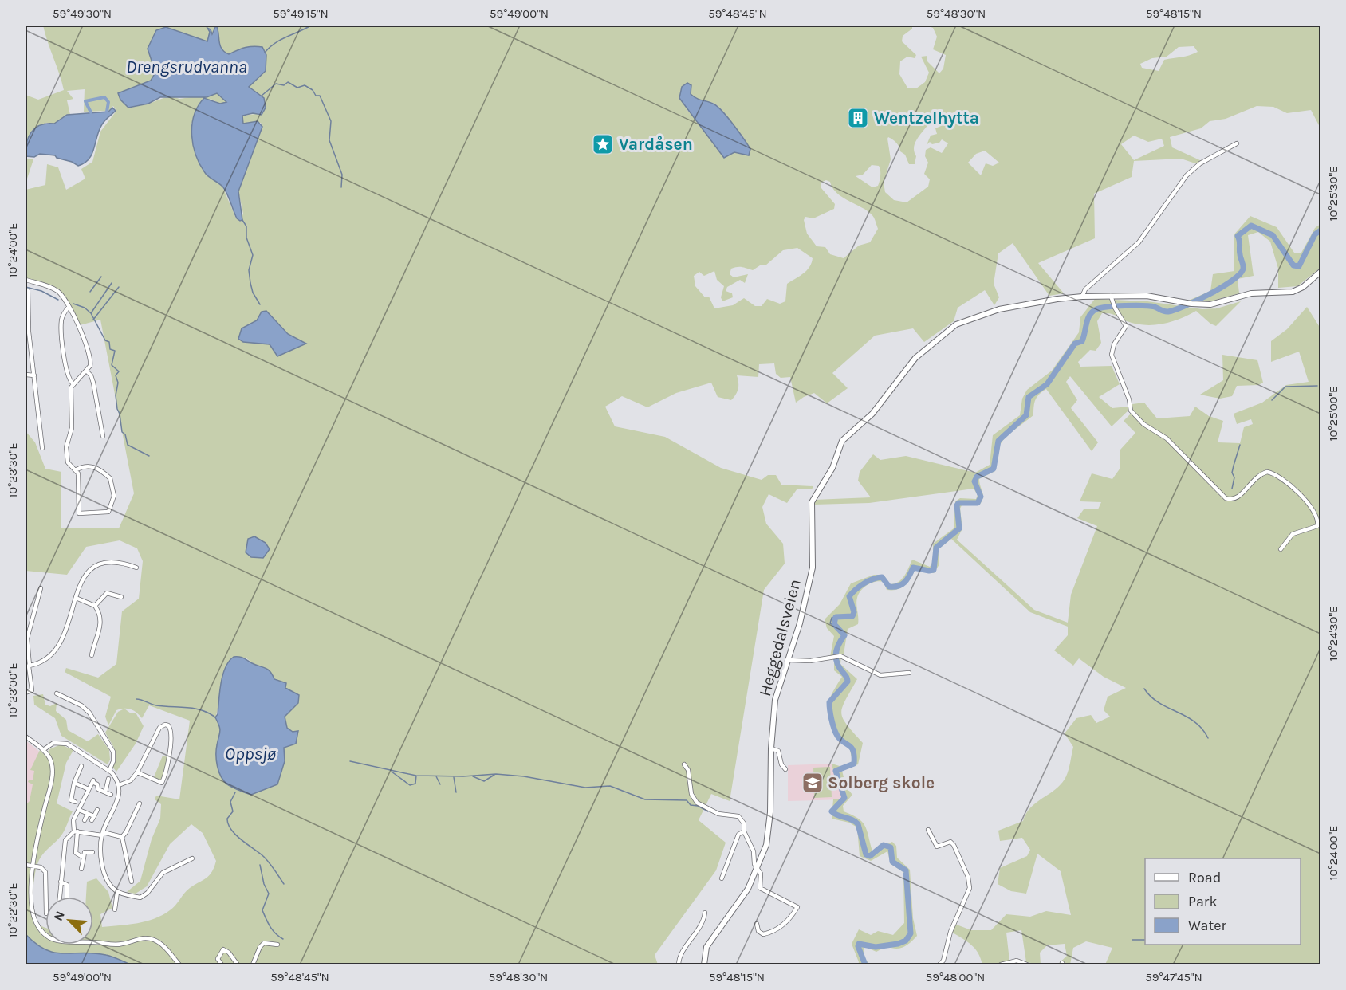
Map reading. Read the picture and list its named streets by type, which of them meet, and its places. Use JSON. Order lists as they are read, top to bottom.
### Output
{
  "streets": {
    "main road": ["Heggedalsveien"]
  },
  "water": ["Drengsrudvanna", "Oppsjø"],
  "places": {
    "building": ["Wentzelhytta"],
    "place": ["Vardåsen"],
    "school or university": ["Solberg skole"]
  },
  "legend": ["Road", "Park", "Water"],
  "north": "top left",
  "coordinates": [
    "59°49'30\"N",
    "59°49'15\"N",
    "59°49'00\"N",
    "59°48'45\"N",
    "59°48'30\"N",
    "59°48'15\"N",
    "10°25'30\"E",
    "10°24'00\"E",
    "10°25'00\"E",
    "10°23'30\"E",
    "10°24'30\"E",
    "10°23'00\"E",
    "10°22'30\"E",
    "59°48'00\"N",
    "59°47'45\"N"
  ]
}
